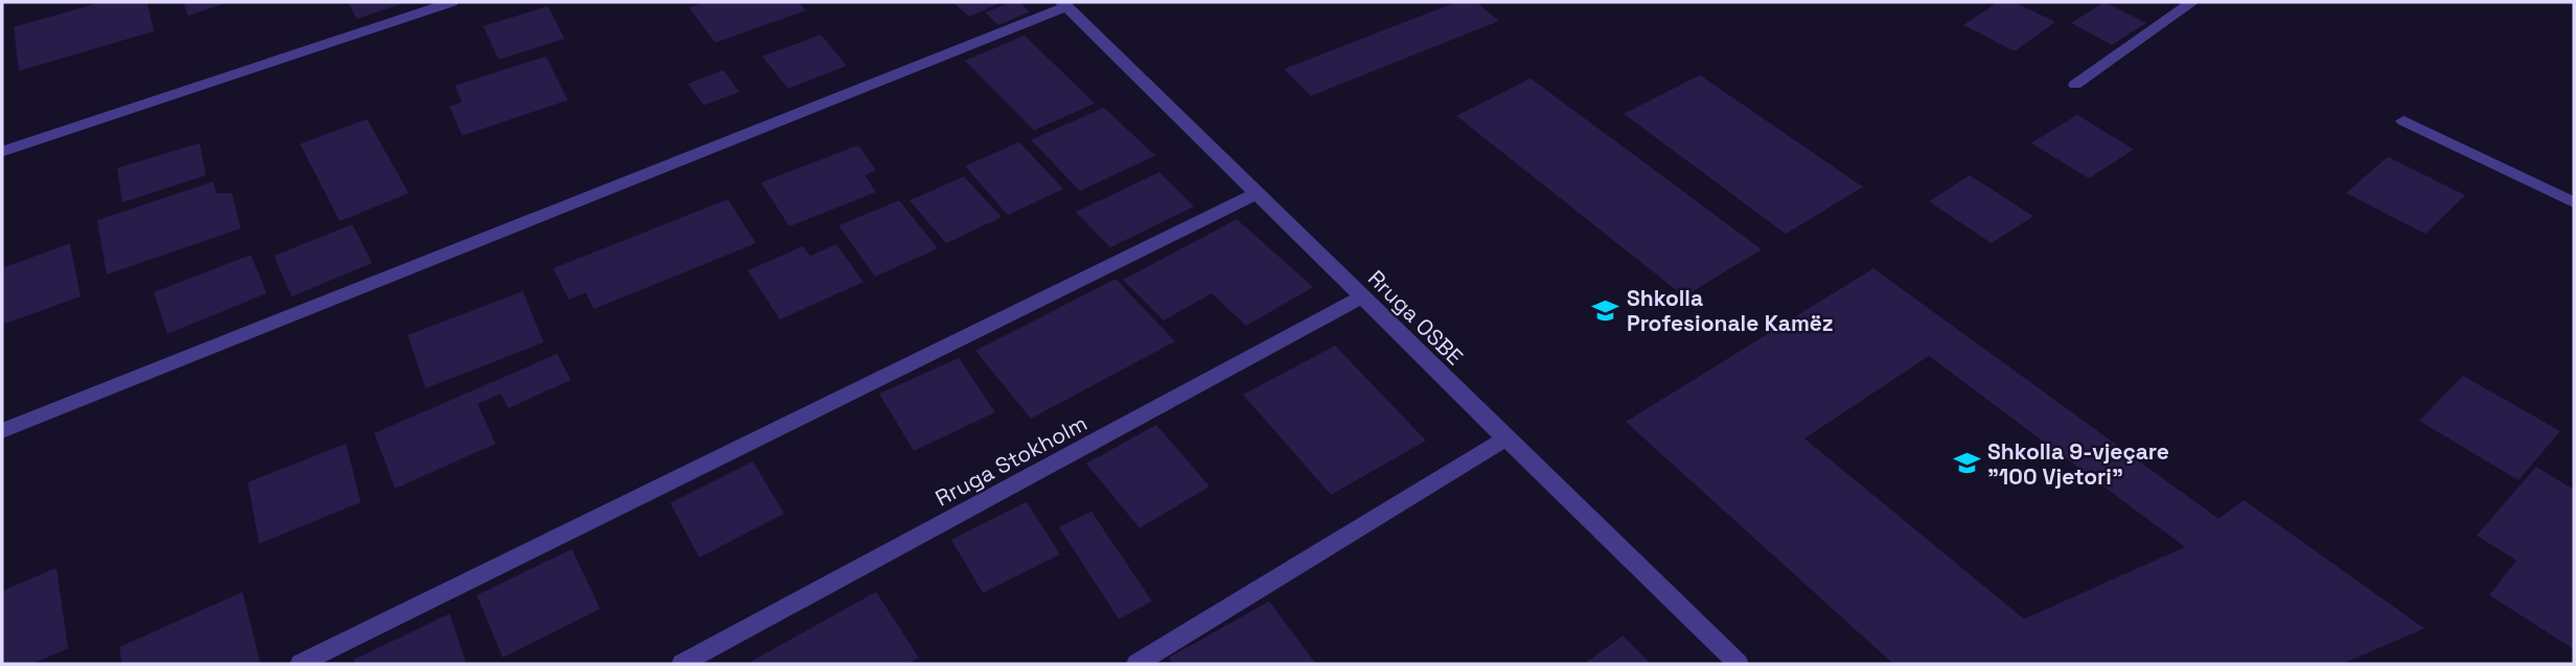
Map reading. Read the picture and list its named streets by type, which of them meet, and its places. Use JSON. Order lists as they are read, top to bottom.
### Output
{
  "streets": {
    "street": ["Rruga OSBE", "Rruga Stokholm"]
  },
  "crossings": [
    ["Rruga OSBE", "Rruga Stokholm"]
  ],
  "places": {
    "school or university": ["Shkolla Profesionale Kamëz", "Shkolla 9-vjeçare \"100 Vjetori\""]
  }
}
